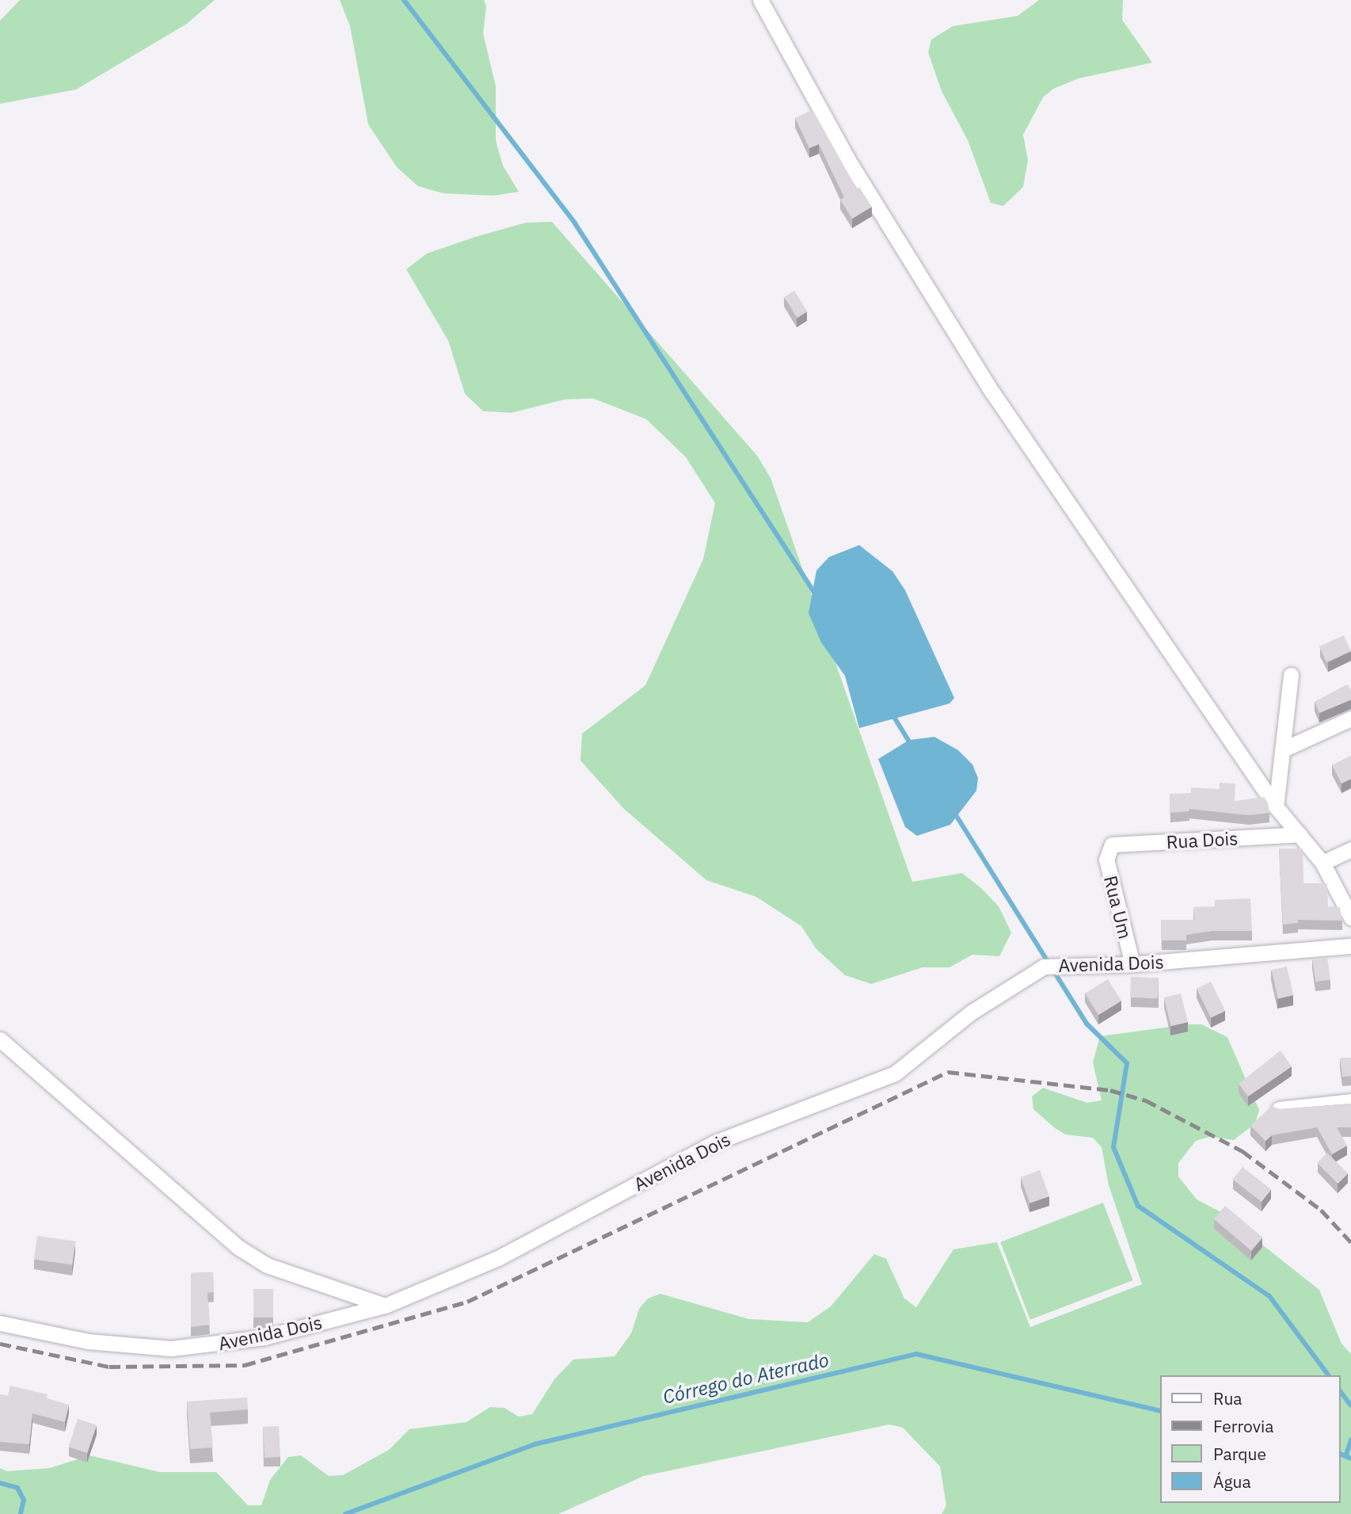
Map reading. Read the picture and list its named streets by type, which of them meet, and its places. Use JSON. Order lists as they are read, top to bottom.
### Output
{
  "streets": {
    "street": ["Rua Dois", "Rua Um", "Avenida Dois"]
  },
  "crossings": [
    ["Rua Dois", "Rua Um"],
    ["Rua Um", "Avenida Dois"]
  ],
  "water": ["Córrego do Aterrado"],
  "legend": [
    "Rua",
    "Ferrovia",
    "Parque",
    "Água"
  ]
}
